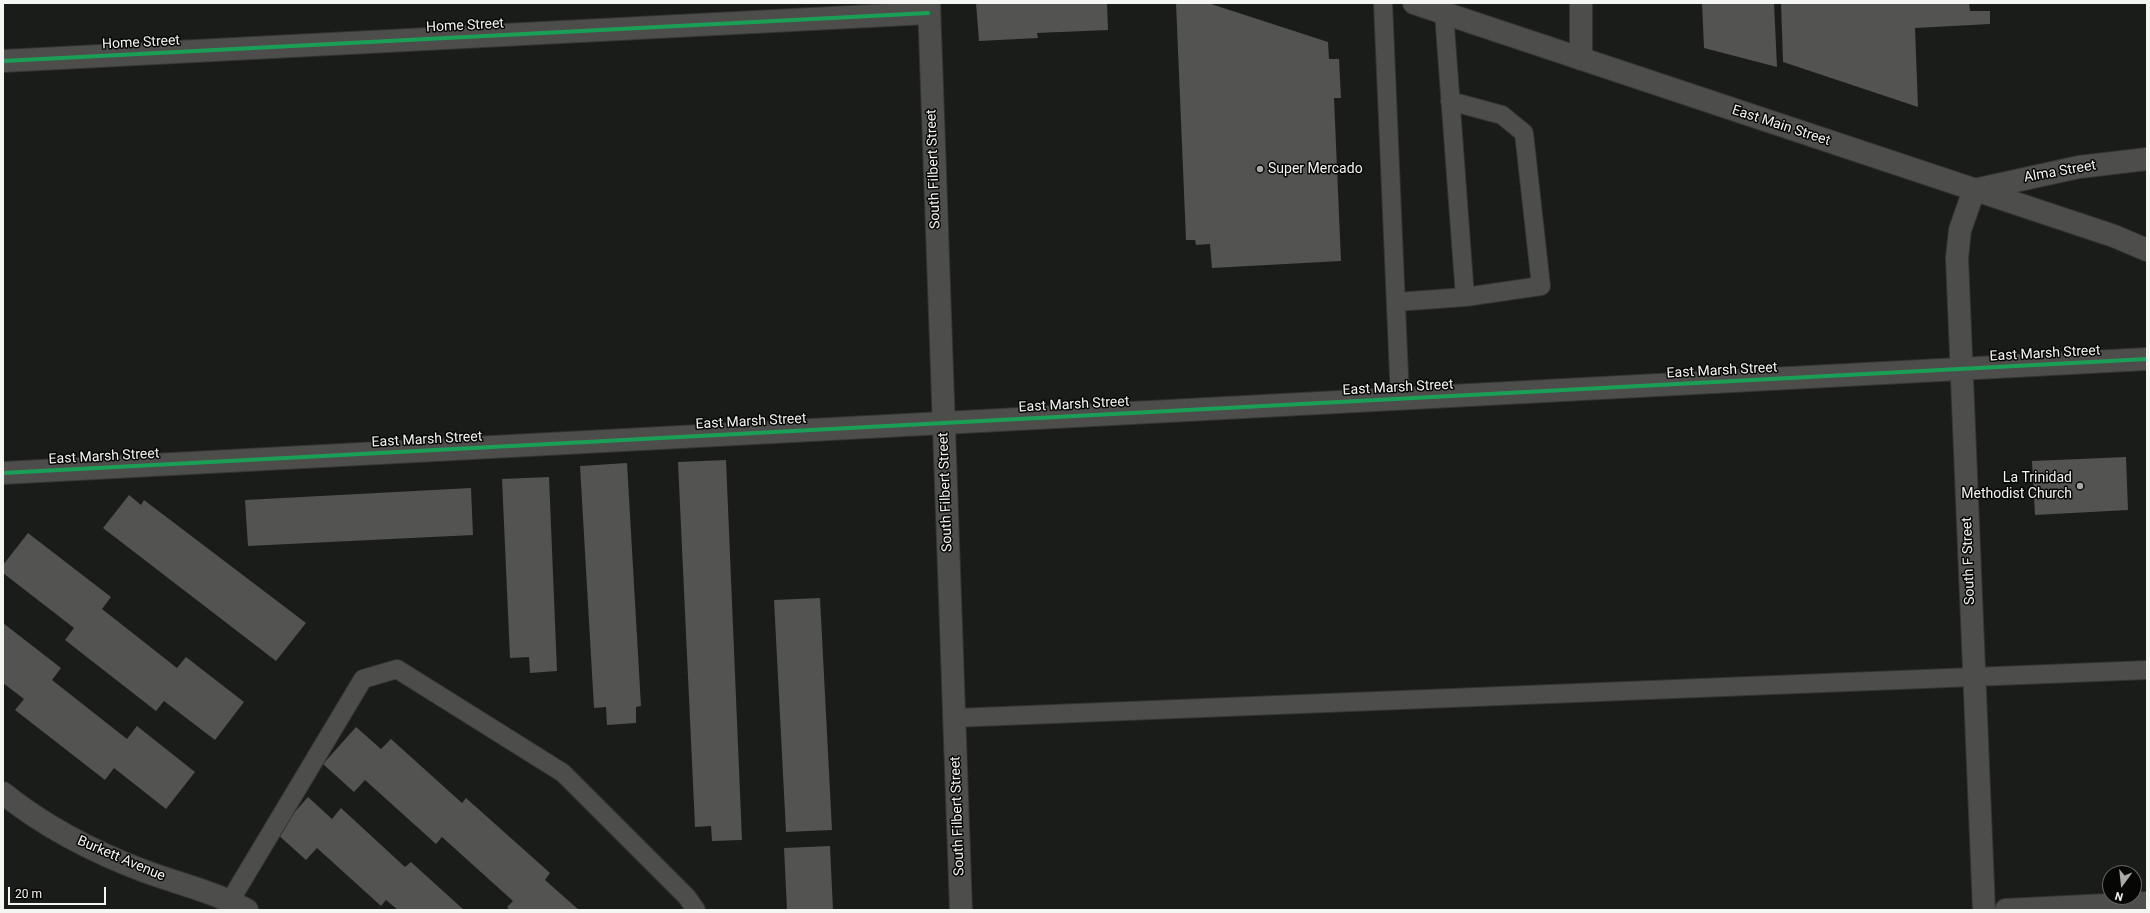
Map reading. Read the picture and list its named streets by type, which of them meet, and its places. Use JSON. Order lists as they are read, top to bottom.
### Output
{
  "streets": {
    "street": [
      "Home Street",
      "East Main Street",
      "South Filbert Street",
      "Alma Street",
      "East Marsh Street",
      "South F Street",
      "Burkett Avenue"
    ]
  },
  "crossings": [
    ["Home Street", "South Filbert Street"],
    ["East Main Street", "Alma Street"],
    ["East Main Street", "South F Street"],
    ["South Filbert Street", "East Marsh Street"],
    ["Alma Street", "South F Street"],
    ["East Marsh Street", "South F Street"]
  ],
  "places": ["Super Mercado", "La Trinidad Methodist Church"],
  "scale_bar": "20 m",
  "north": "bottom"
}
